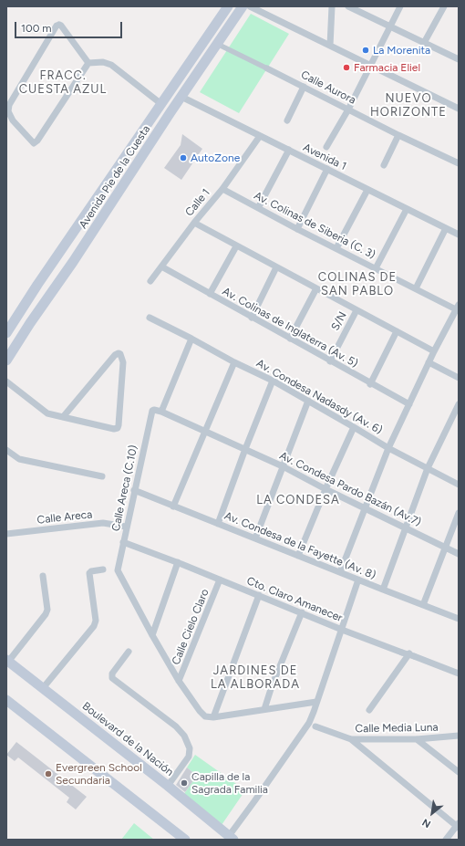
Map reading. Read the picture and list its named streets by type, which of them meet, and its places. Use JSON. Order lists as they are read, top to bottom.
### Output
{
  "streets": {
    "main road": ["Avenida Pie de la Cuesta", "Boulevard de la Nación"],
    "street": [
      "Calle Aurora",
      "Avenida 1",
      "Calle 1",
      "Av. Colinas de Siberia (C. 3)",
      "S/N",
      "Av. Colinas de Inglaterra (Av. 5)",
      "Av. Condesa Nadasdy (Av. 6)",
      "Calle Areca (C.10)",
      "Av. Condesa Pardo Bazán (Av.7)",
      "Calle Areca",
      "Av. Condesa de la Fayette (Av. 8)",
      "Cto. Claro Amanecer",
      "Calle Cielo Claro",
      "Calle Media Luna"
    ]
  },
  "crossings": [
    ["Avenida 1", "Avenida Pie de la Cuesta"],
    ["Avenida 1", "Calle 1"],
    ["Calle 1", "Av. Colinas de Siberia (C. 3)"],
    ["Calle 1", "Av. Colinas de Inglaterra (Av. 5)"],
    ["S/N", "Av. Colinas de Inglaterra (Av. 5)"],
    ["Calle Areca (C.10)", "Av. Condesa Pardo Bazán (Av.7)"],
    ["Calle Areca (C.10)", "Calle Areca"],
    ["Calle Areca (C.10)", "Av. Condesa de la Fayette (Av. 8)"],
    ["Calle Areca (C.10)", "Cto. Claro Amanecer"],
    ["Cto. Claro Amanecer", "Calle Cielo Claro"]
  ],
  "districts": [
    "FRACC. CUESTA AZUL",
    "NUEVO HORIZONTE",
    "COLINAS DE SAN PABLO",
    "LA CONDESA",
    "JARDINES DE LA ALBORADA"
  ],
  "places": [
    "La Morenita",
    "Farmacia Eliel",
    "AutoZone",
    "Evergreen School Secundaria",
    "Capilla de la Sagrada Familia"
  ],
  "scale_bar": "100 m",
  "north": "bottom left"
}
